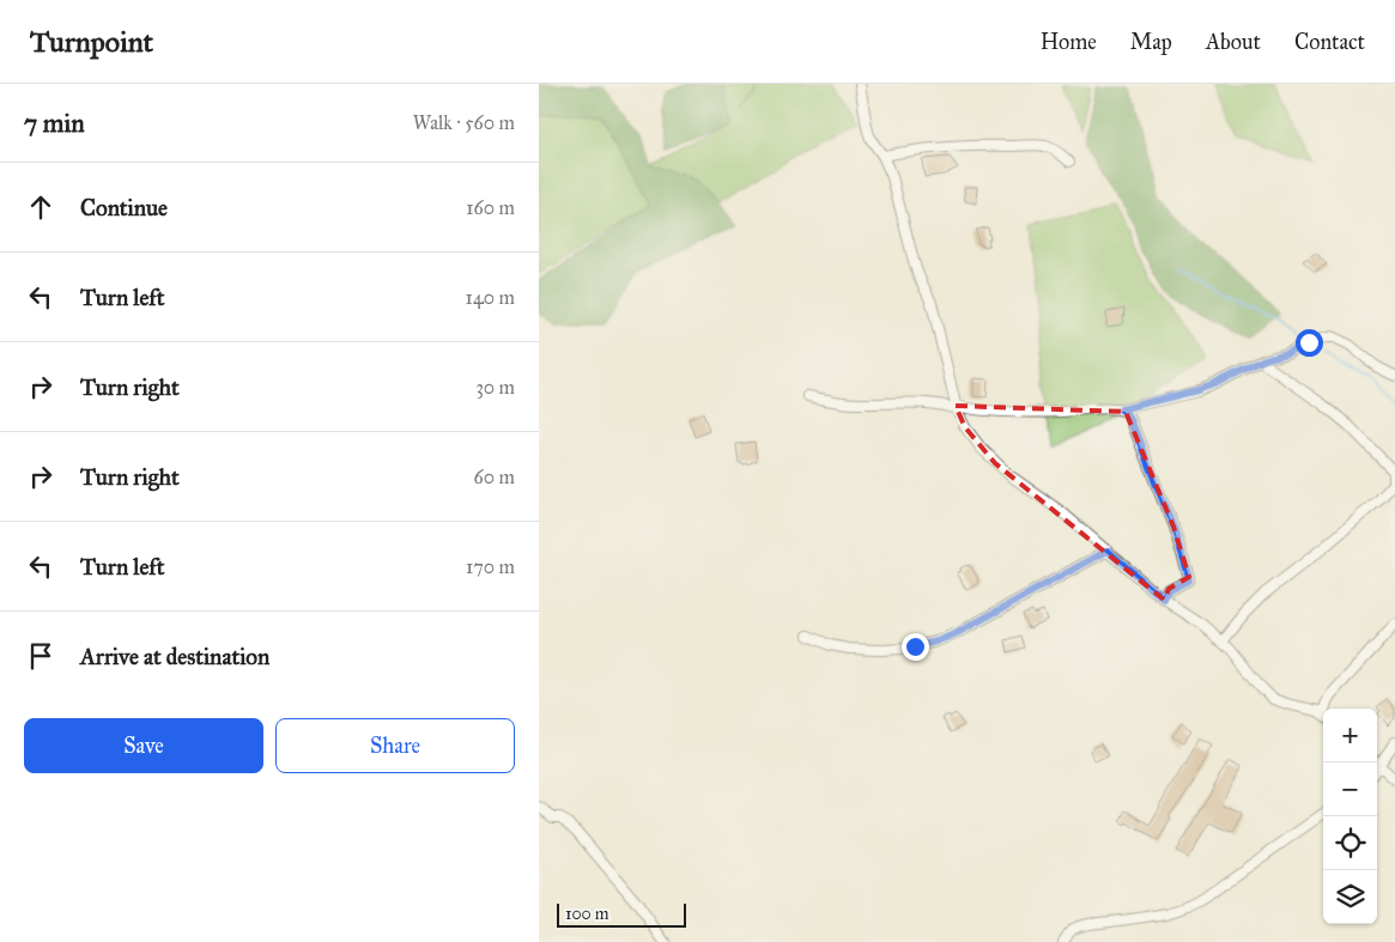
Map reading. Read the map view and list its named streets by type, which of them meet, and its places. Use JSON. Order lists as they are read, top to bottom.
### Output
{
  "scale_bar": "100 m",
  "page": {
    "header": "Turnpoint",
    "nav": [
      "Home",
      "Map",
      "About",
      "Contact"
    ],
    "heading": ["7 min", "Walk · 560 m"],
    "list": [
      ["Continue", "160 m"],
      ["Turn left", "140 m"],
      ["Turn right", "30 m"],
      ["Turn right", "60 m"],
      ["Turn left", "170 m"],
      "Arrive at destination"
    ],
    "buttons": ["Save", "Share"],
    "map_buttons": ["+", "−"],
    "scale": "100 m"
  }
}
